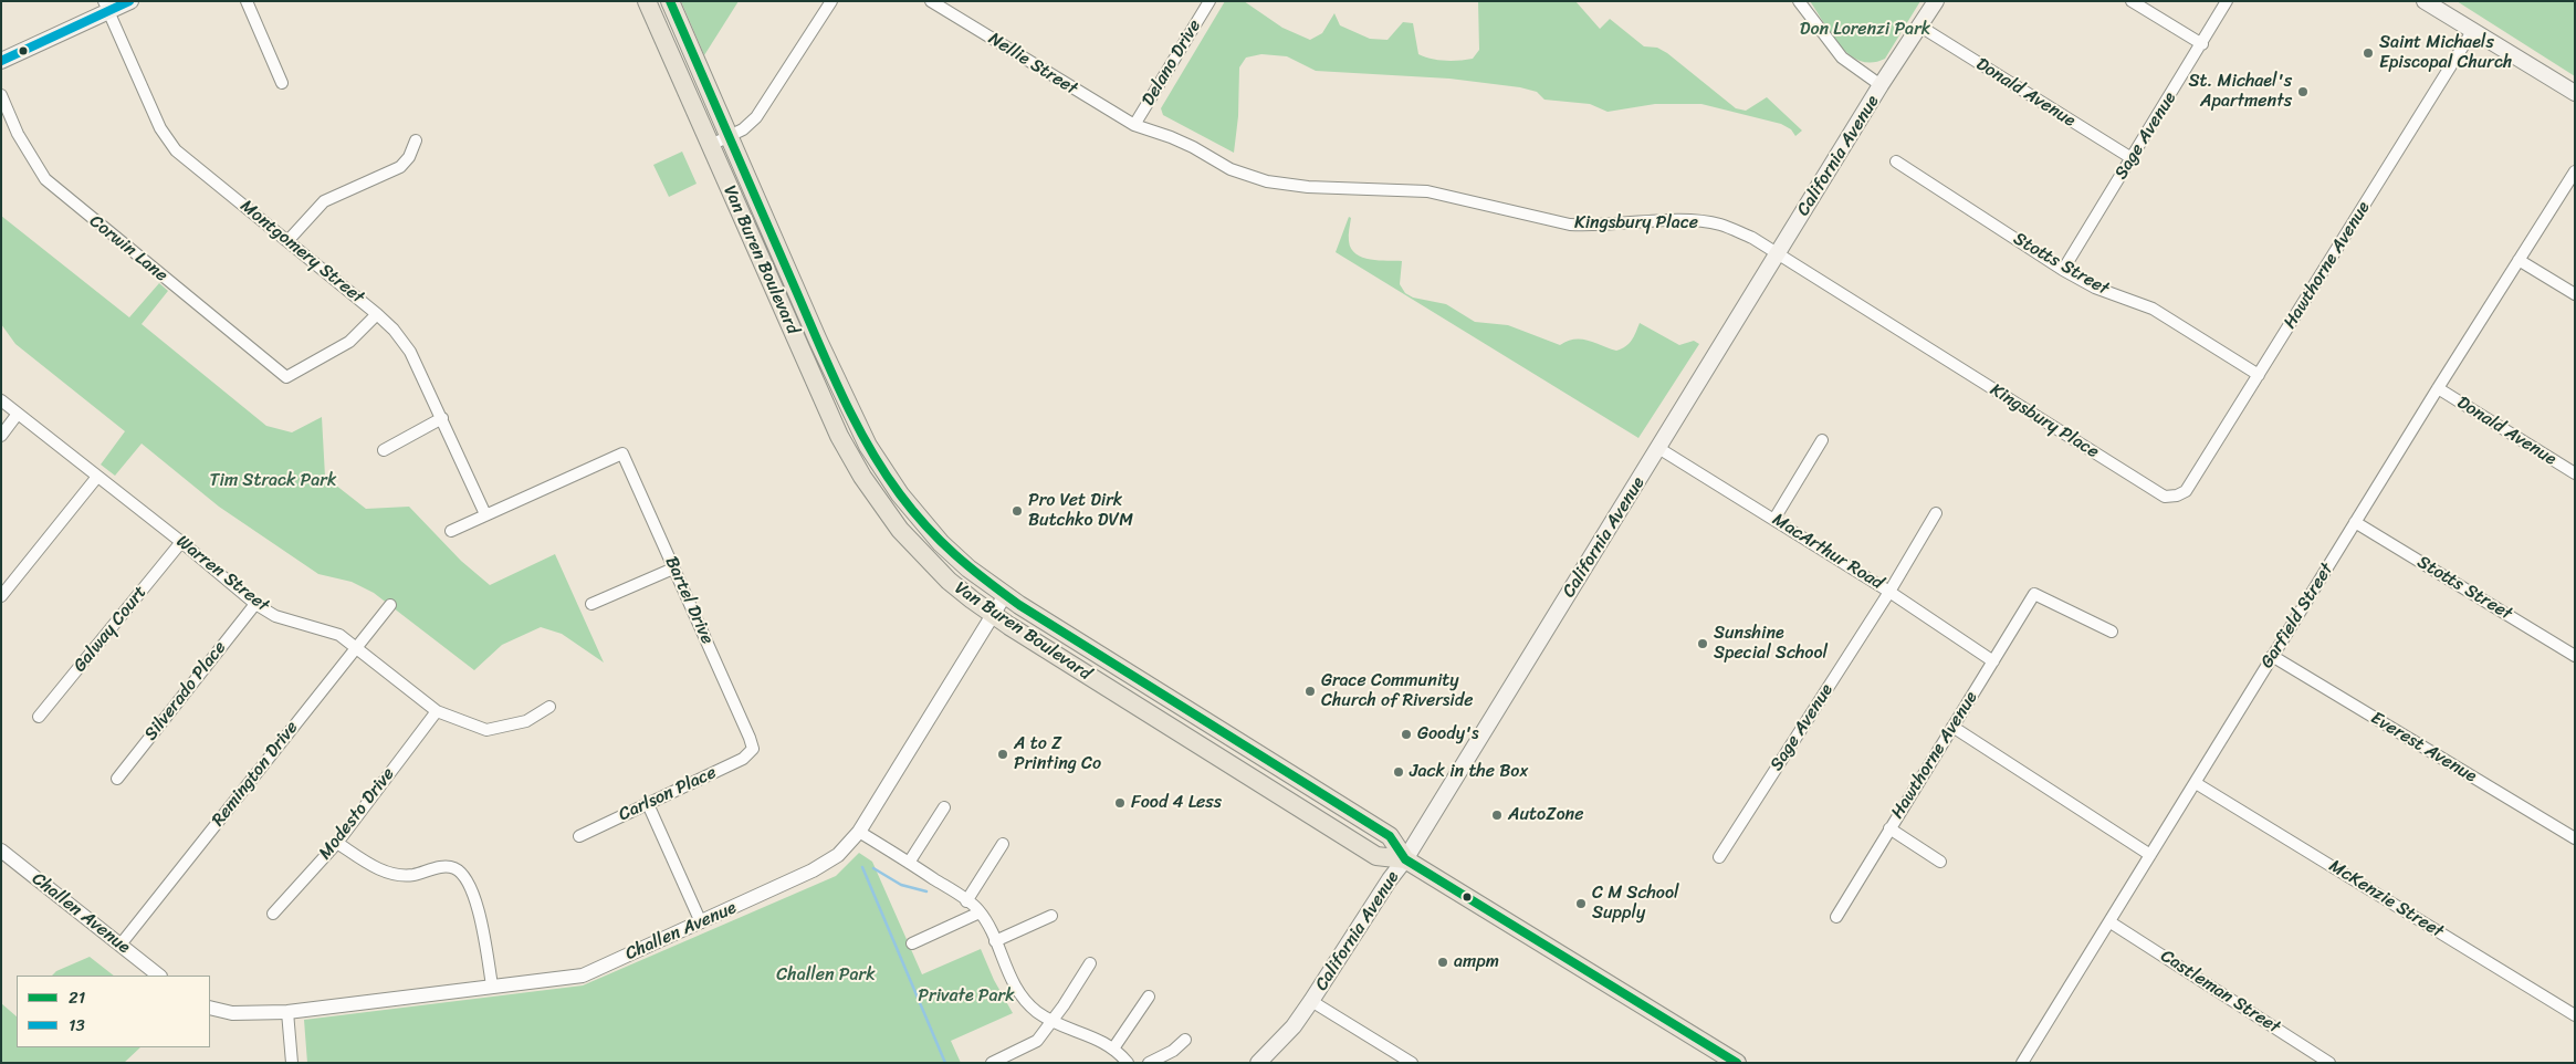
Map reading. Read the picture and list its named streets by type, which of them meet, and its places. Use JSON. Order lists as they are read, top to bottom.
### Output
{
  "streets": {
    "main road": ["California Avenue", "Van Buren Boulevard"],
    "street": [
      "Delano Drive",
      "Nellie Street",
      "Donald Avenue",
      "Sage Avenue",
      "Kingsbury Place",
      "Corwin Lane",
      "Montgomery Street",
      "Stotts Street",
      "Hawthorne Avenue",
      "MacArthur Road",
      "Warren Street",
      "Bartel Drive",
      "Garfield Street",
      "Galway Court",
      "Silverado Place",
      "Everest Avenue",
      "Remington Drive",
      "Carlson Place",
      "Modesto Drive",
      "McKenzie Street",
      "Challen Avenue",
      "Castleman Street"
    ]
  },
  "crossings": [
    ["Delano Drive", "Nellie Street"],
    ["Delano Drive", "Kingsbury Place"],
    ["Nellie Street", "Kingsbury Place"],
    ["Donald Avenue", "Sage Avenue"],
    ["Donald Avenue", "California Avenue"],
    ["Donald Avenue", "Garfield Street"],
    ["Sage Avenue", "Stotts Street"],
    ["Sage Avenue", "MacArthur Road"],
    ["California Avenue", "Kingsbury Place"],
    ["California Avenue", "Van Buren Boulevard"],
    ["California Avenue", "MacArthur Road"],
    ["Kingsbury Place", "Hawthorne Avenue"],
    ["Corwin Lane", "Montgomery Street"],
    ["Montgomery Street", "Bartel Drive"],
    ["Van Buren Boulevard", "Challen Avenue"],
    ["Stotts Street", "Hawthorne Avenue"],
    ["Stotts Street", "Garfield Street"],
    ["Hawthorne Avenue", "MacArthur Road"],
    ["Warren Street", "Galway Court"],
    ["Warren Street", "Silverado Place"],
    ["Warren Street", "Remington Drive"],
    ["Warren Street", "Modesto Drive"],
    ["Bartel Drive", "Carlson Place"],
    ["Garfield Street", "Everest Avenue"],
    ["Garfield Street", "McKenzie Street"],
    ["Garfield Street", "Castleman Street"],
    ["Remington Drive", "Challen Avenue"]
  ],
  "parks": [
    "Don Lorenzi Park",
    "Tim Strack Park",
    "Challen Park",
    "Private Park"
  ],
  "places": [
    "Saint Michaels Episcopal Church",
    "St. Michael's Apartments",
    "Pro Vet Dirk Butchko DVM",
    "Sunshine Special School",
    "Grace Community Church of Riverside",
    "Goody's",
    "A to Z Printing Co",
    "Jack in the Box",
    "Food 4 Less",
    "AutoZone",
    "C M School Supply",
    "ampm"
  ],
  "lines": ["transit line 21", "transit line 13"],
  "legend": ["21", "13"]
}
